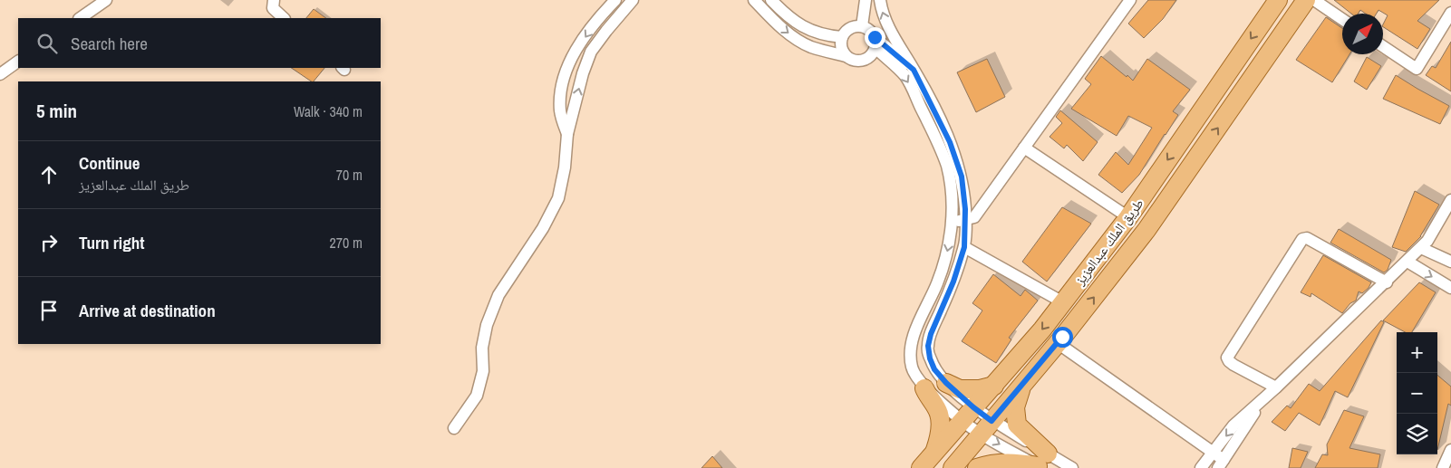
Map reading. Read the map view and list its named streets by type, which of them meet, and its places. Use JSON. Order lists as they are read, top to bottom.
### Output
{
  "streets": {
    "main road": ["طريق الملك عبدالعزيز"]
  },
  "north": "top right",
  "page": {
    "search": "Search here",
    "heading": ["5 min", "Walk · 340 m"],
    "list": [
      ["Continue", "طريق الملك عبدالعزيز", "70 m"],
      ["Turn right", "270 m"],
      "Arrive at destination"
    ],
    "map_buttons": ["+", "−"]
  }
}
